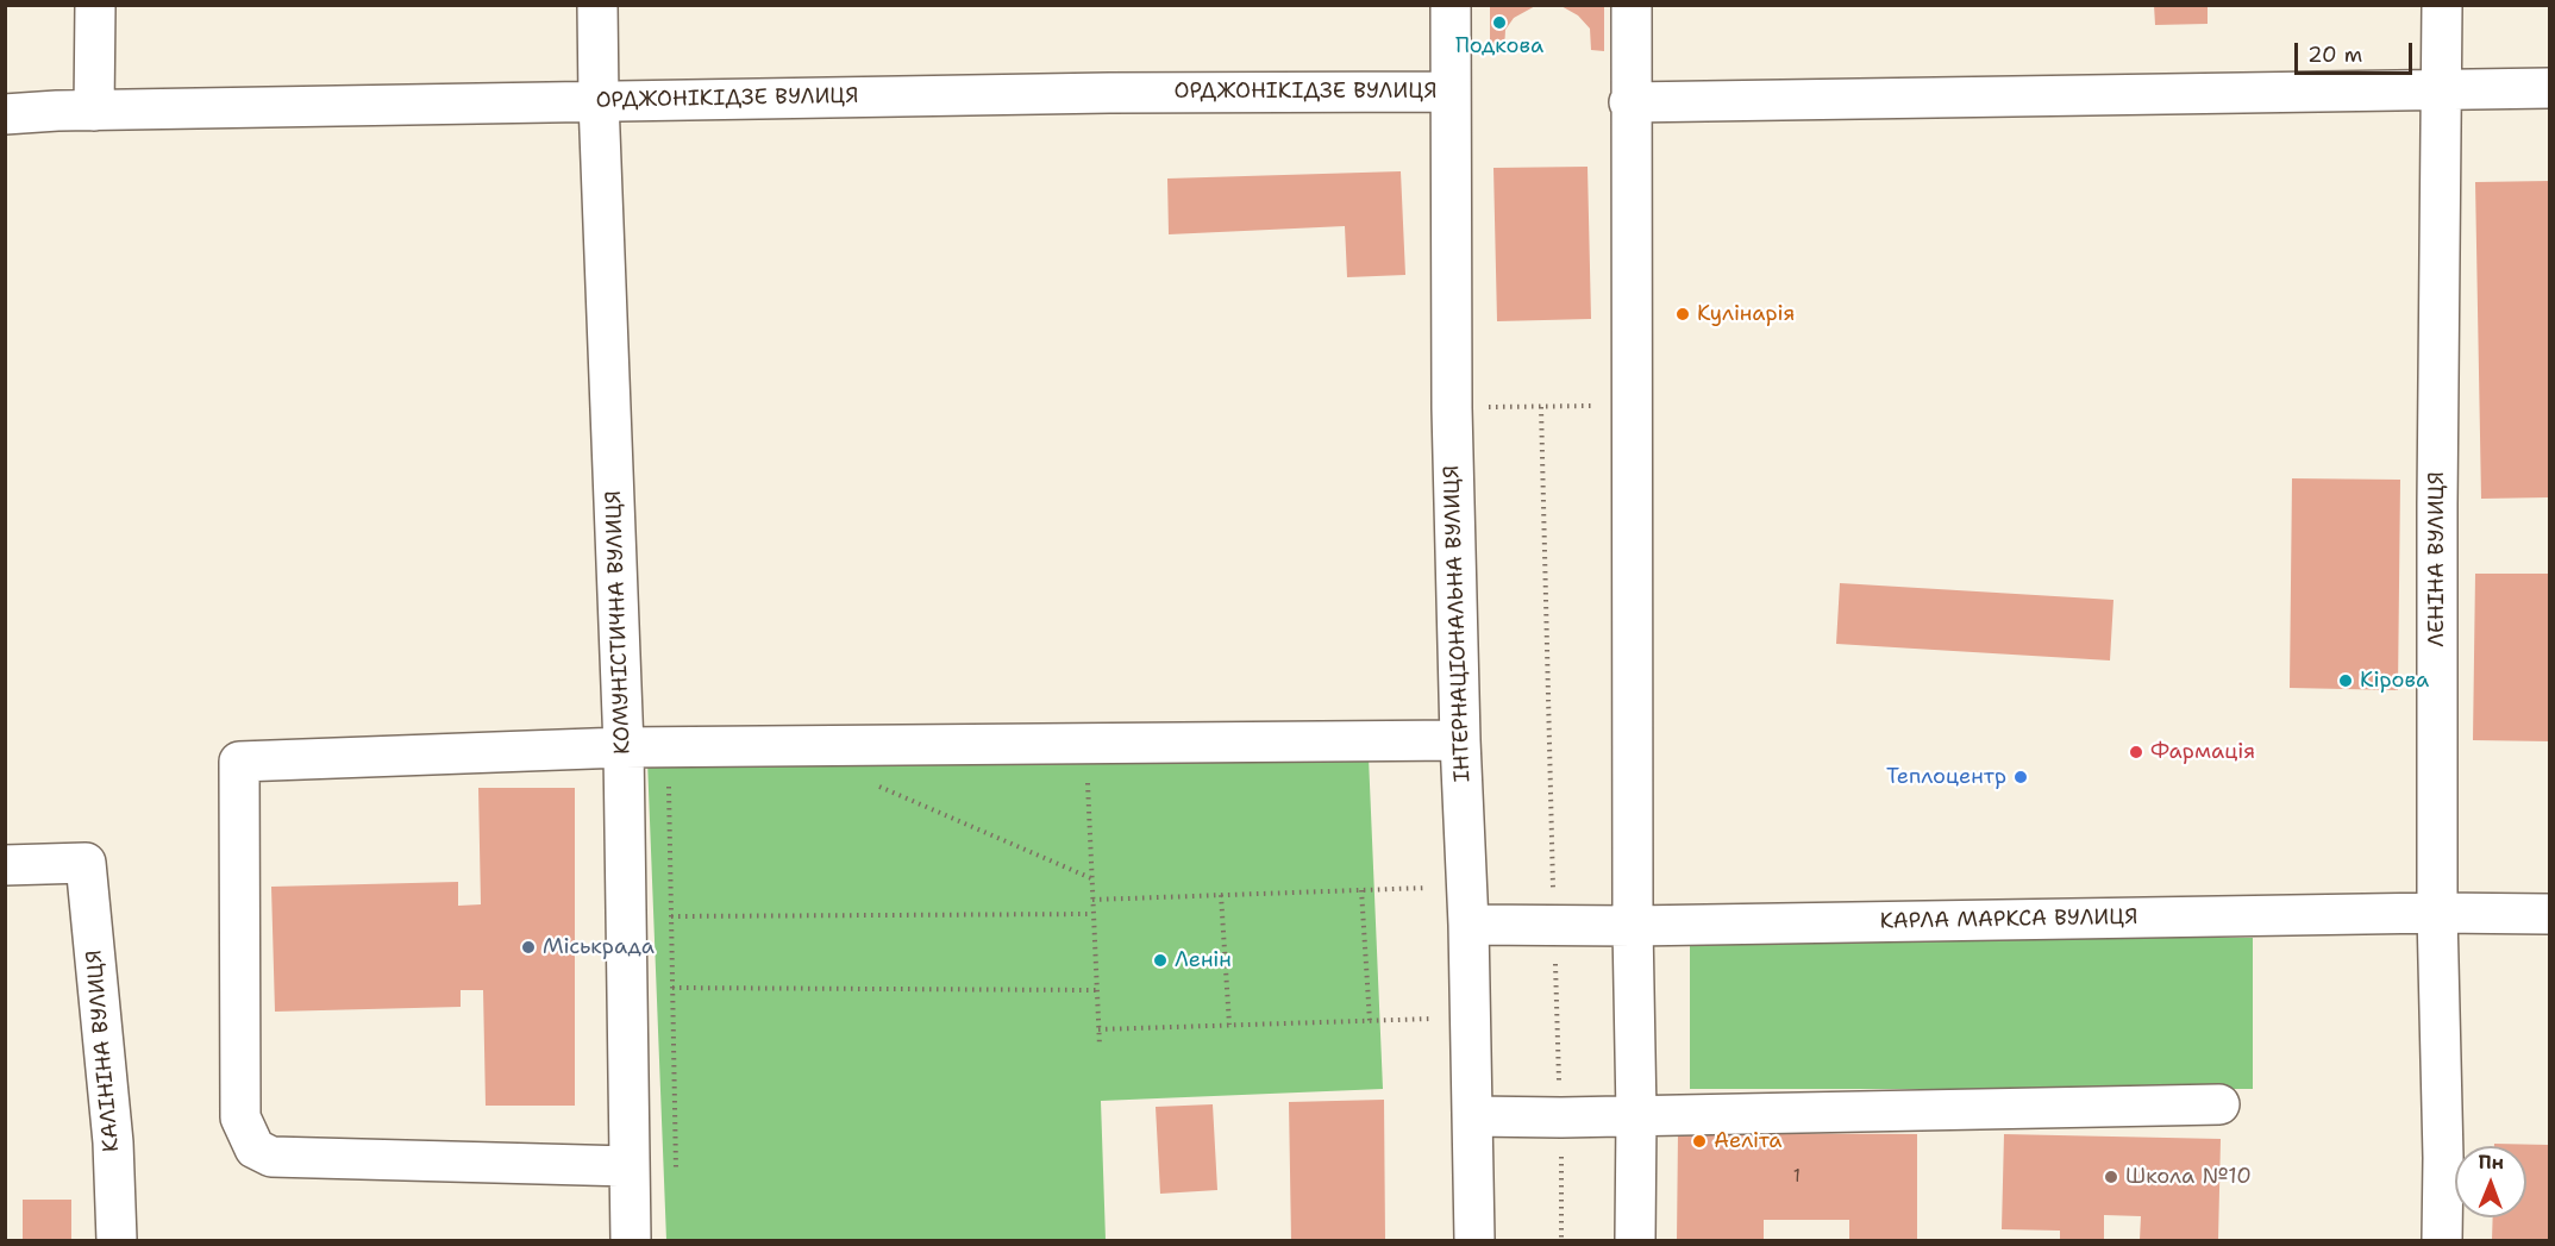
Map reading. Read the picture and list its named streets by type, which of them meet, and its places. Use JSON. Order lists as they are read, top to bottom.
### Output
{
  "streets": {
    "street": [
      "ОРДЖОНІКІДЗЕ ВУЛИЦЯ",
      "ЛЕНІНА ВУЛИЦЯ",
      "КОМУНІСТИЧНА ВУЛИЦЯ",
      "ІНТЕРНАЦІОНАЛЬНА ВУЛИЦЯ",
      "КАРЛА МАРКСА ВУЛИЦЯ",
      "КАЛІНІНА ВУЛИЦЯ"
    ]
  },
  "crossings": [
    ["ОРДЖОНІКІДЗЕ ВУЛИЦЯ", "КОМУНІСТИЧНА ВУЛИЦЯ"],
    ["ОРДЖОНІКІДЗЕ ВУЛИЦЯ", "ІНТЕРНАЦІОНАЛЬНА ВУЛИЦЯ"],
    ["ЛЕНІНА ВУЛИЦЯ", "КАРЛА МАРКСА ВУЛИЦЯ"],
    ["ІНТЕРНАЦІОНАЛЬНА ВУЛИЦЯ", "КАРЛА МАРКСА ВУЛИЦЯ"]
  ],
  "places": [
    "Подкова",
    "Кулінарія",
    "Кірова",
    "Фармація",
    "Теплоцентр",
    "Міськрада",
    "Ленін",
    "Аеліта",
    "Школа №10"
  ],
  "house_numbers": ["1"],
  "scale_bar": "20 m",
  "north": "top"
}
